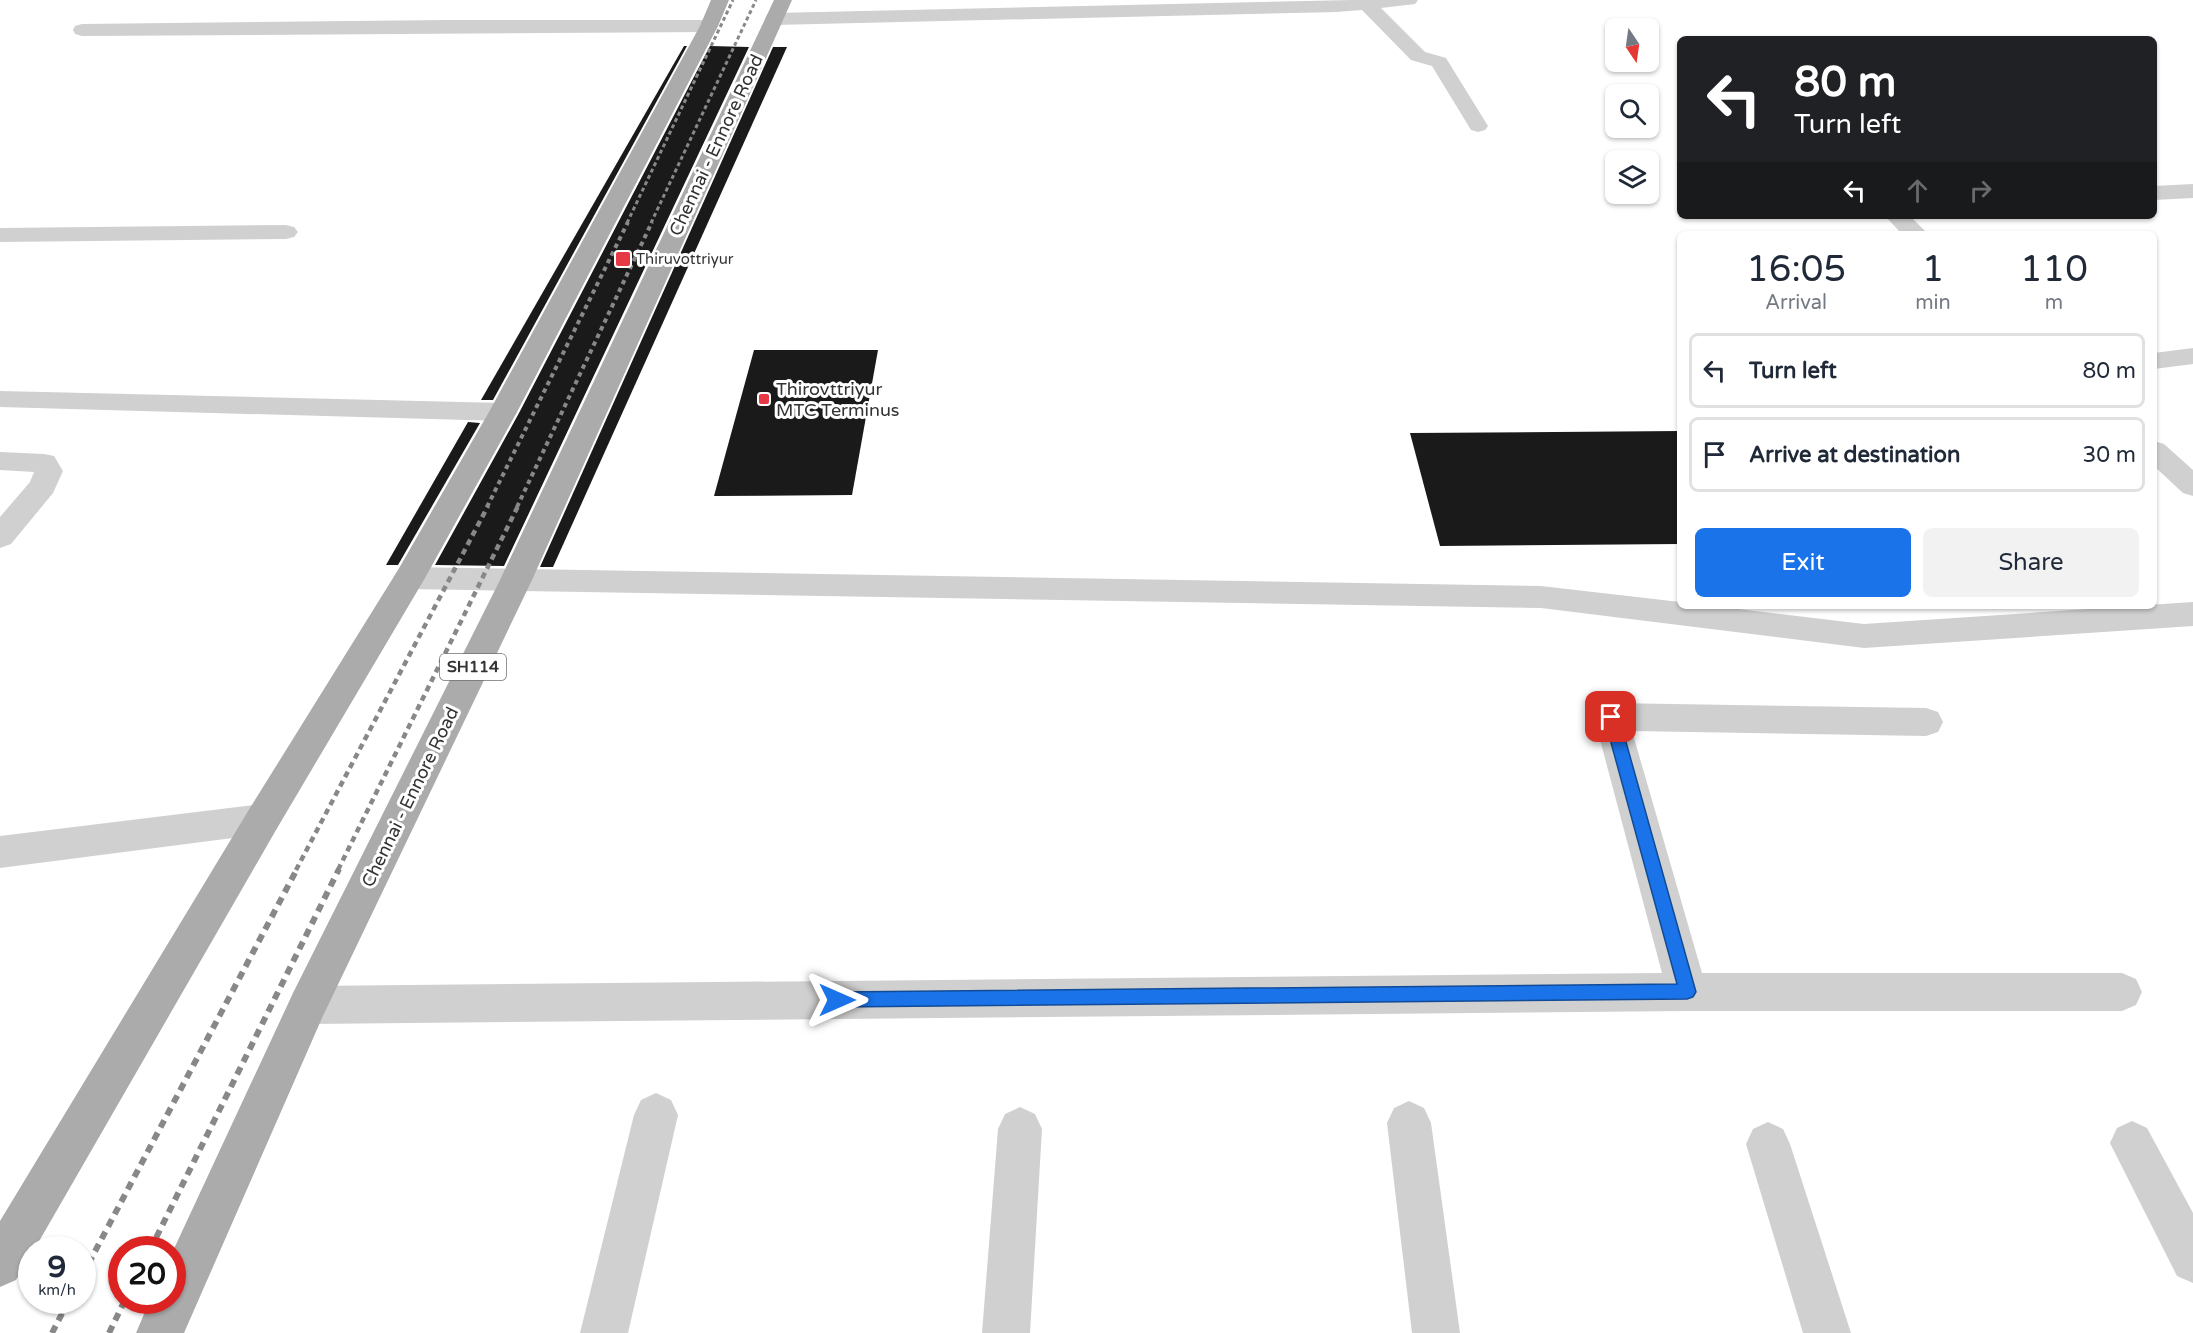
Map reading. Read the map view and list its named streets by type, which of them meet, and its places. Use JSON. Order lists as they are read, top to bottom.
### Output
{
  "streets": {
    "main road": ["Chennai - Ennore Road", "SH114"]
  },
  "places": {
    "transit": ["Thiruvottriyur", "Thirovttriyur MTC Terminus"]
  },
  "north": "bottom",
  "page": {
    "turn": ["80 m", "Turn left"],
    "eta": [
      "16:05",
      "Arrival",
      "1",
      "min",
      "110",
      "m"
    ],
    "list": [
      {
        "name": "Turn left",
        "value": "80 m"
      },
      {
        "name": "Arrive at destination",
        "value": "30 m"
      }
    ],
    "buttons": ["Exit", "Share"],
    "speed": "9 km/h",
    "limit": "20"
  }
}
